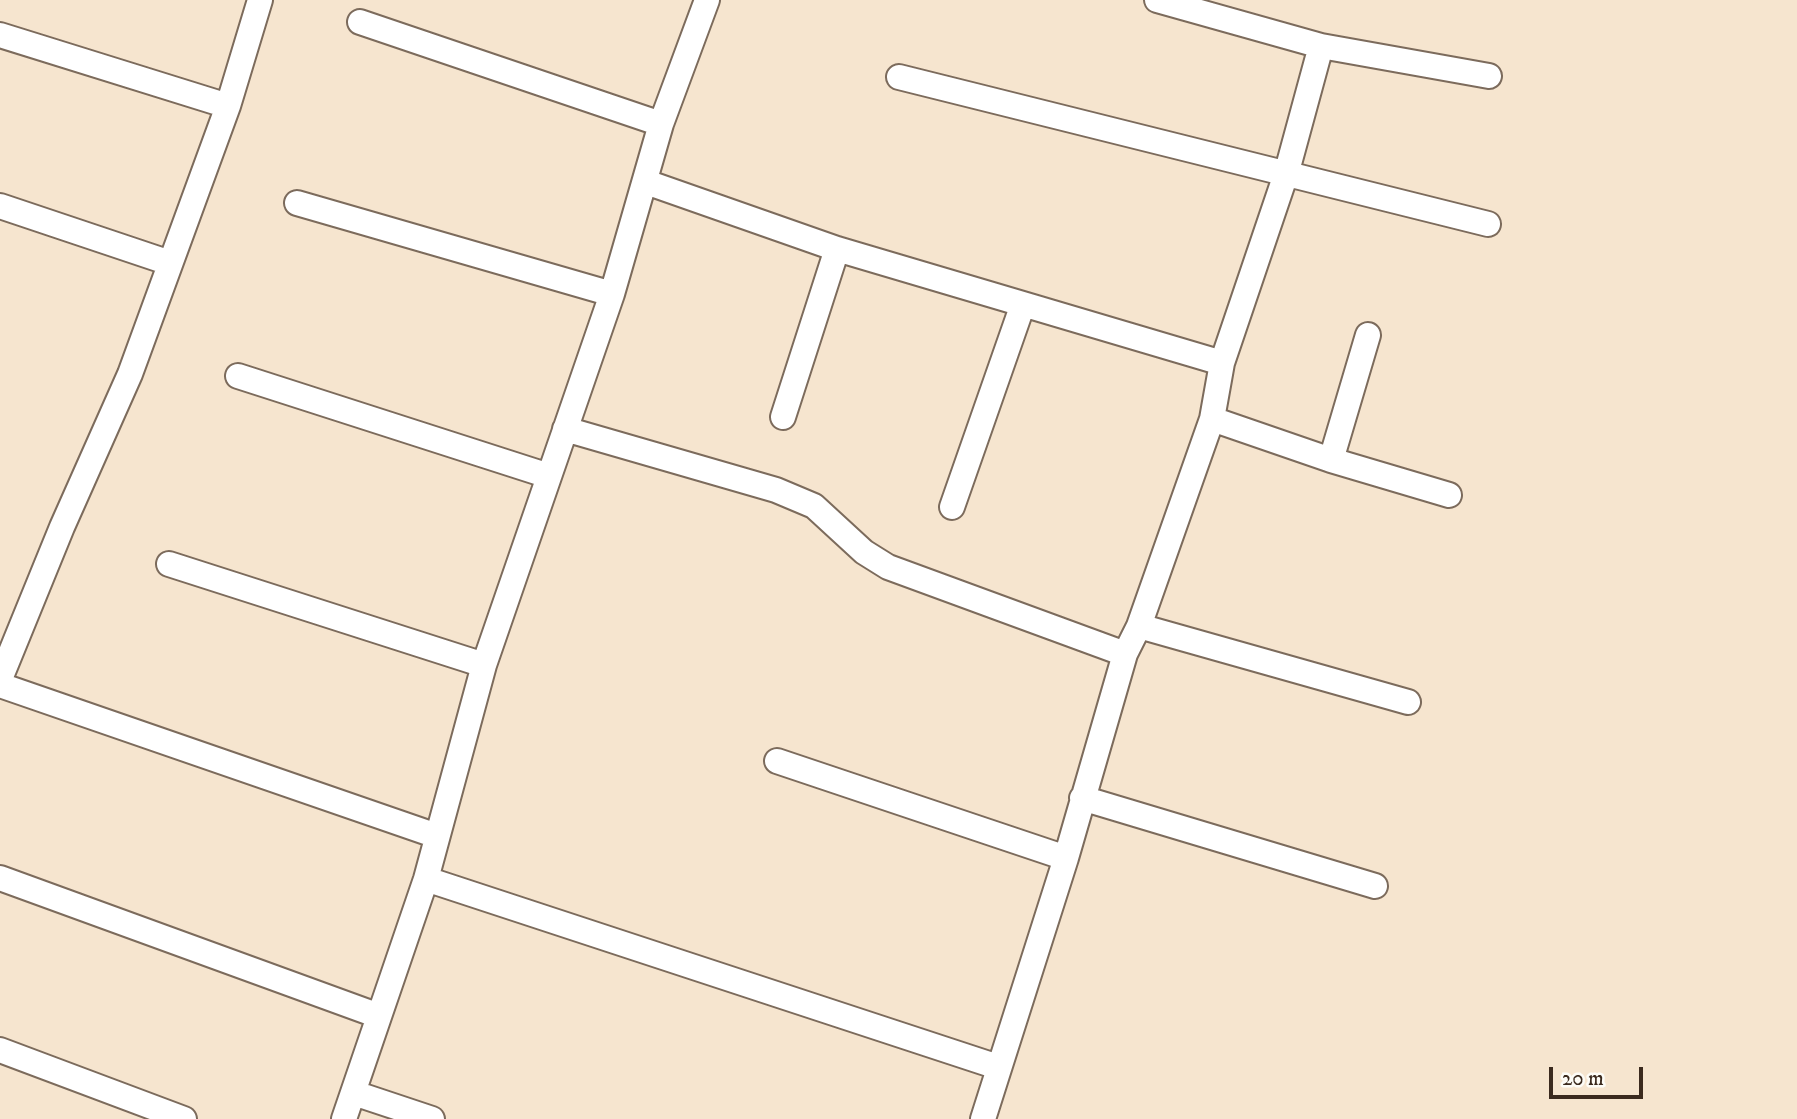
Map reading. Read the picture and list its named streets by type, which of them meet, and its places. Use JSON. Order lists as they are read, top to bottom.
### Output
{
  "scale_bar": "20 m"
}
